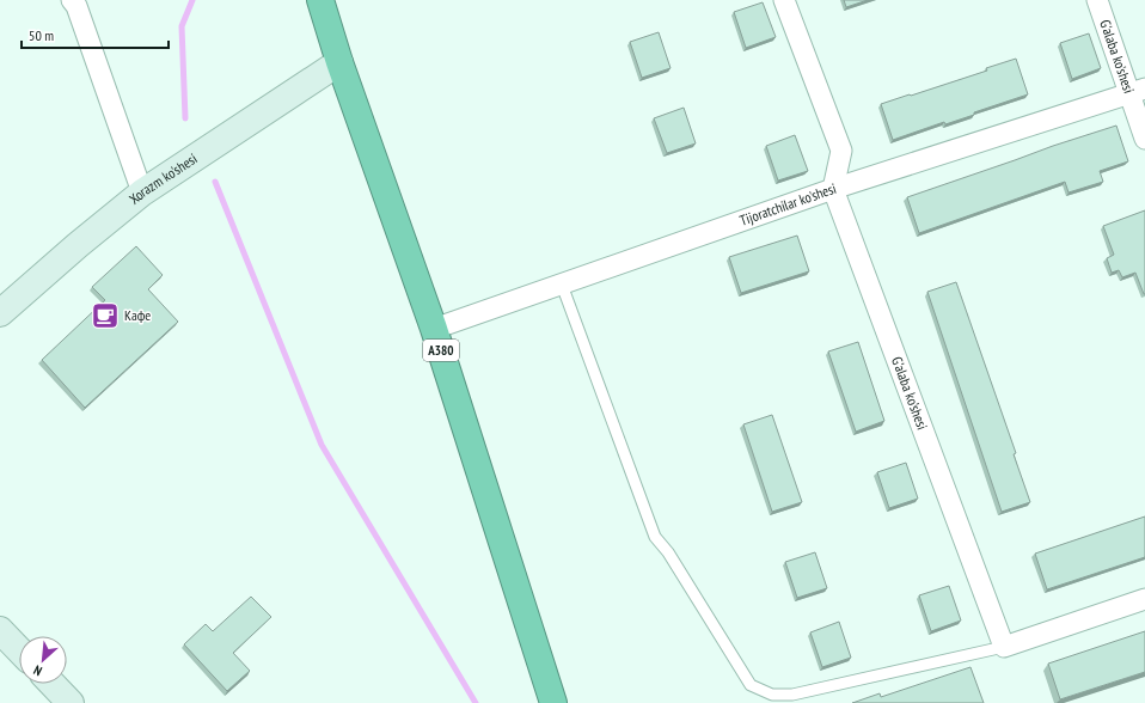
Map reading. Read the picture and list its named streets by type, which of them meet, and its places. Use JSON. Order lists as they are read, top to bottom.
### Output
{
  "streets": {
    "highway": ["A380"],
    "street": ["G'alaba ko'shesi", "Xorazm ko'shesi", "Tijoratchilar ko'shesi"]
  },
  "crossings": [
    ["G'alaba ko'shesi", "Tijoratchilar ko'shesi"],
    ["Xorazm ko'shesi", "A380"],
    ["Tijoratchilar ko'shesi", "A380"]
  ],
  "places": {
    "cafe": ["Кафе"]
  },
  "scale_bar": "50 m",
  "north": "bottom left"
}
